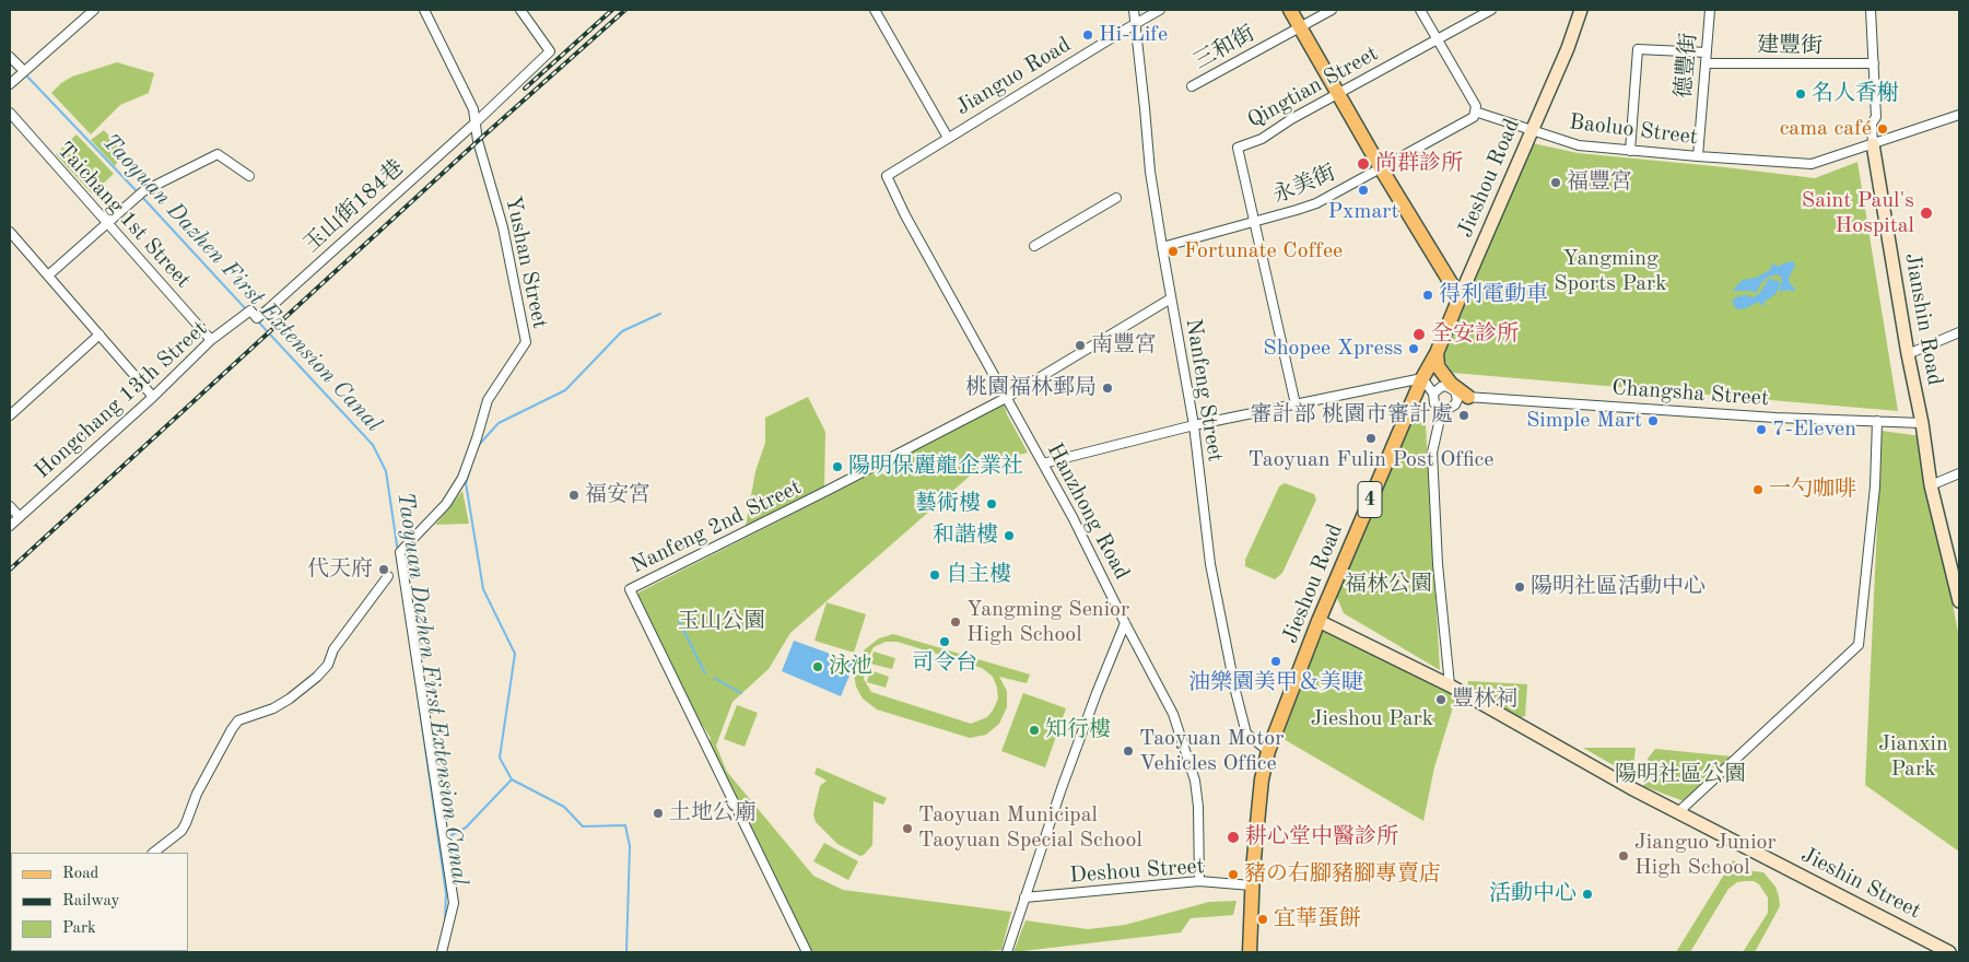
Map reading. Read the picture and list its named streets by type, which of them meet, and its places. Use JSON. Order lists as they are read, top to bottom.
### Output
{
  "streets": {
    "main road": ["Jieshou Road", "4"],
    "street": [
      "建豐街",
      "三和街",
      "德豐街",
      "Jianguo Road",
      "Qingtian Street",
      "Baoluo Street",
      "永美街",
      "玉山街184巷",
      "Taichang 1st Street",
      "Yushan Street",
      "Jianshin Road",
      "Nanfeng Street",
      "Changsha Street",
      "Hongchang 13th Street",
      "Hanzhong Road",
      "Nanfeng 2nd Street",
      "Deshou Street",
      "Jieshin Street"
    ]
  },
  "crossings": [
    ["建豐街", "德豐街"],
    ["建豐街", "Jianshin Road"],
    ["德豐街", "Baoluo Street"],
    ["Jianguo Road", "Nanfeng Street"],
    ["Jianguo Road", "Hanzhong Road"],
    ["Qingtian Street", "永美街"],
    ["Baoluo Street", "Jieshou Road"],
    ["Baoluo Street", "永美街"],
    ["Baoluo Street", "Jianshin Road"],
    ["Jieshou Road", "Nanfeng Street"],
    ["Jieshou Road", "Deshou Street"],
    ["Jieshou Road", "Jieshin Street"],
    ["永美街", "Nanfeng Street"],
    ["玉山街184巷", "Yushan Street"],
    ["玉山街184巷", "Hongchang 13th Street"],
    ["Taichang 1st Street", "Hongchang 13th Street"],
    ["Jianshin Road", "Changsha Street"],
    ["Nanfeng Street", "Nanfeng 2nd Street"],
    ["Hanzhong Road", "Nanfeng 2nd Street"],
    ["Hanzhong Road", "Deshou Street"]
  ],
  "water": ["Taoyuan Dazhen First Extension Canal"],
  "parks": [
    "Yangming Sports Park",
    "福林公園",
    "玉山公園",
    "Jieshou Park",
    "Jianxin Park",
    "陽明社區公園"
  ],
  "places": [
    "Hi-Life",
    "名人香榭",
    "cama café",
    "尚群診所",
    "福豐宮",
    "Pxmart",
    "Saint Paul's Hospital",
    "Fortunate Coffee",
    "得利電動車",
    "全安診所",
    "南豐宮",
    "Shopee Xpress",
    "桃園福林郵局",
    "審計部 桃園市審計處",
    "Simple Mart",
    "7-Eleven",
    "Taoyuan Fulin Post Office",
    "陽明保麗龍企業社",
    "一勺咖啡",
    "福安宮",
    "藝術樓",
    "和諧樓",
    "代天府",
    "自主樓",
    "陽明社區活動中心",
    "Yangming Senior High School",
    "司令台",
    "油樂園美甲＆美睫",
    "泳池",
    "豐林祠",
    "知行樓",
    "Taoyuan Motor Vehicles Office",
    "土地公廟",
    "Taoyuan Municipal Taoyuan Special School",
    "耕心堂中醫診所",
    "Jianguo Junior High School",
    "豬の右腳豬腳專賣店",
    "活動中心",
    "宜華蛋餅"
  ],
  "legend": ["Road", "Railway", "Park"]
}
